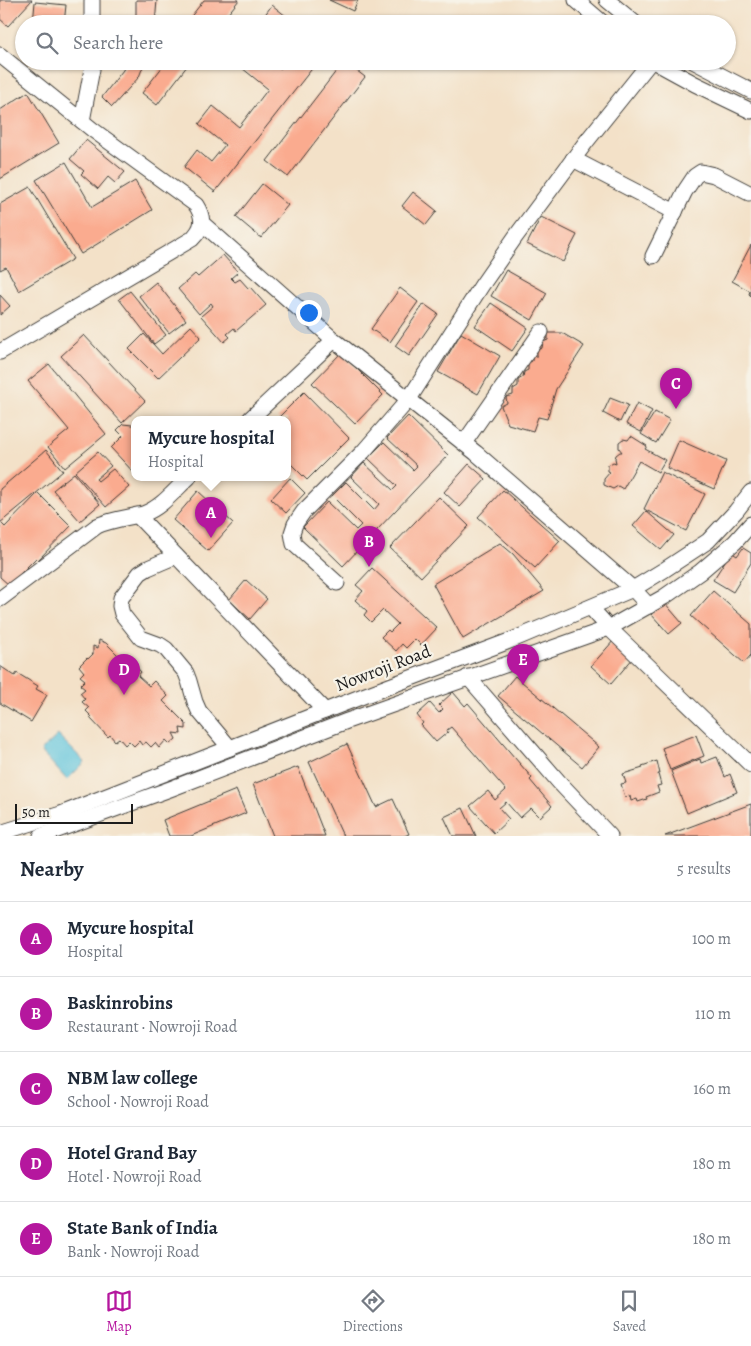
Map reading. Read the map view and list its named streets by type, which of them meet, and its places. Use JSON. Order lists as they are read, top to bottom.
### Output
{
  "streets": {
    "street": ["Nowroji Road"]
  },
  "scale_bar": "50 m",
  "page": {
    "search": "Search here",
    "pins": [
      "C",
      "A",
      "B",
      "E",
      "D"
    ],
    "popup": ["Mycure hospital", "Hospital"],
    "scale": "50 m",
    "heading": ["Nearby", "5 results"],
    "list": [
      {
        "mark": "A",
        "name": "Mycure hospital",
        "note": "Hospital",
        "value": "100 m"
      },
      {
        "mark": "B",
        "name": "Baskinrobins",
        "note": "Restaurant · Nowroji Road",
        "value": "110 m"
      },
      {
        "mark": "C",
        "name": "NBM law college",
        "note": "School · Nowroji Road",
        "value": "160 m"
      },
      {
        "mark": "D",
        "name": "Hotel Grand Bay",
        "note": "Hotel · Nowroji Road",
        "value": "180 m"
      },
      {
        "mark": "E",
        "name": "State Bank of India",
        "note": "Bank · Nowroji Road",
        "value": "180 m"
      }
    ],
    "nav": ["Map", "Directions", "Saved"]
  }
}
